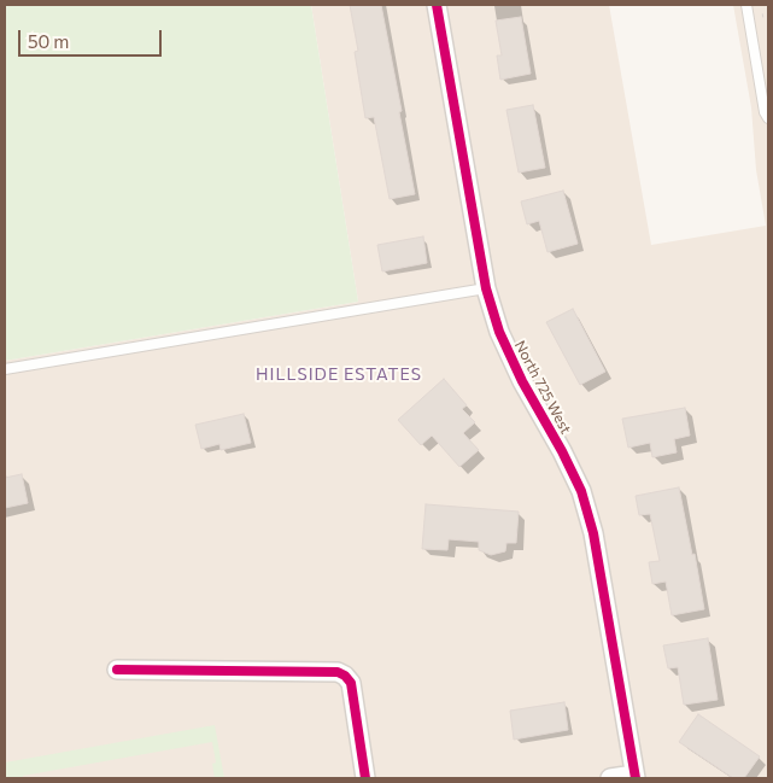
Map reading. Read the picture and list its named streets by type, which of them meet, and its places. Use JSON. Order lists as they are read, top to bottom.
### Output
{
  "streets": {
    "street": ["North 725 West"]
  },
  "districts": ["HILLSIDE ESTATES"],
  "scale_bar": "50 m"
}
